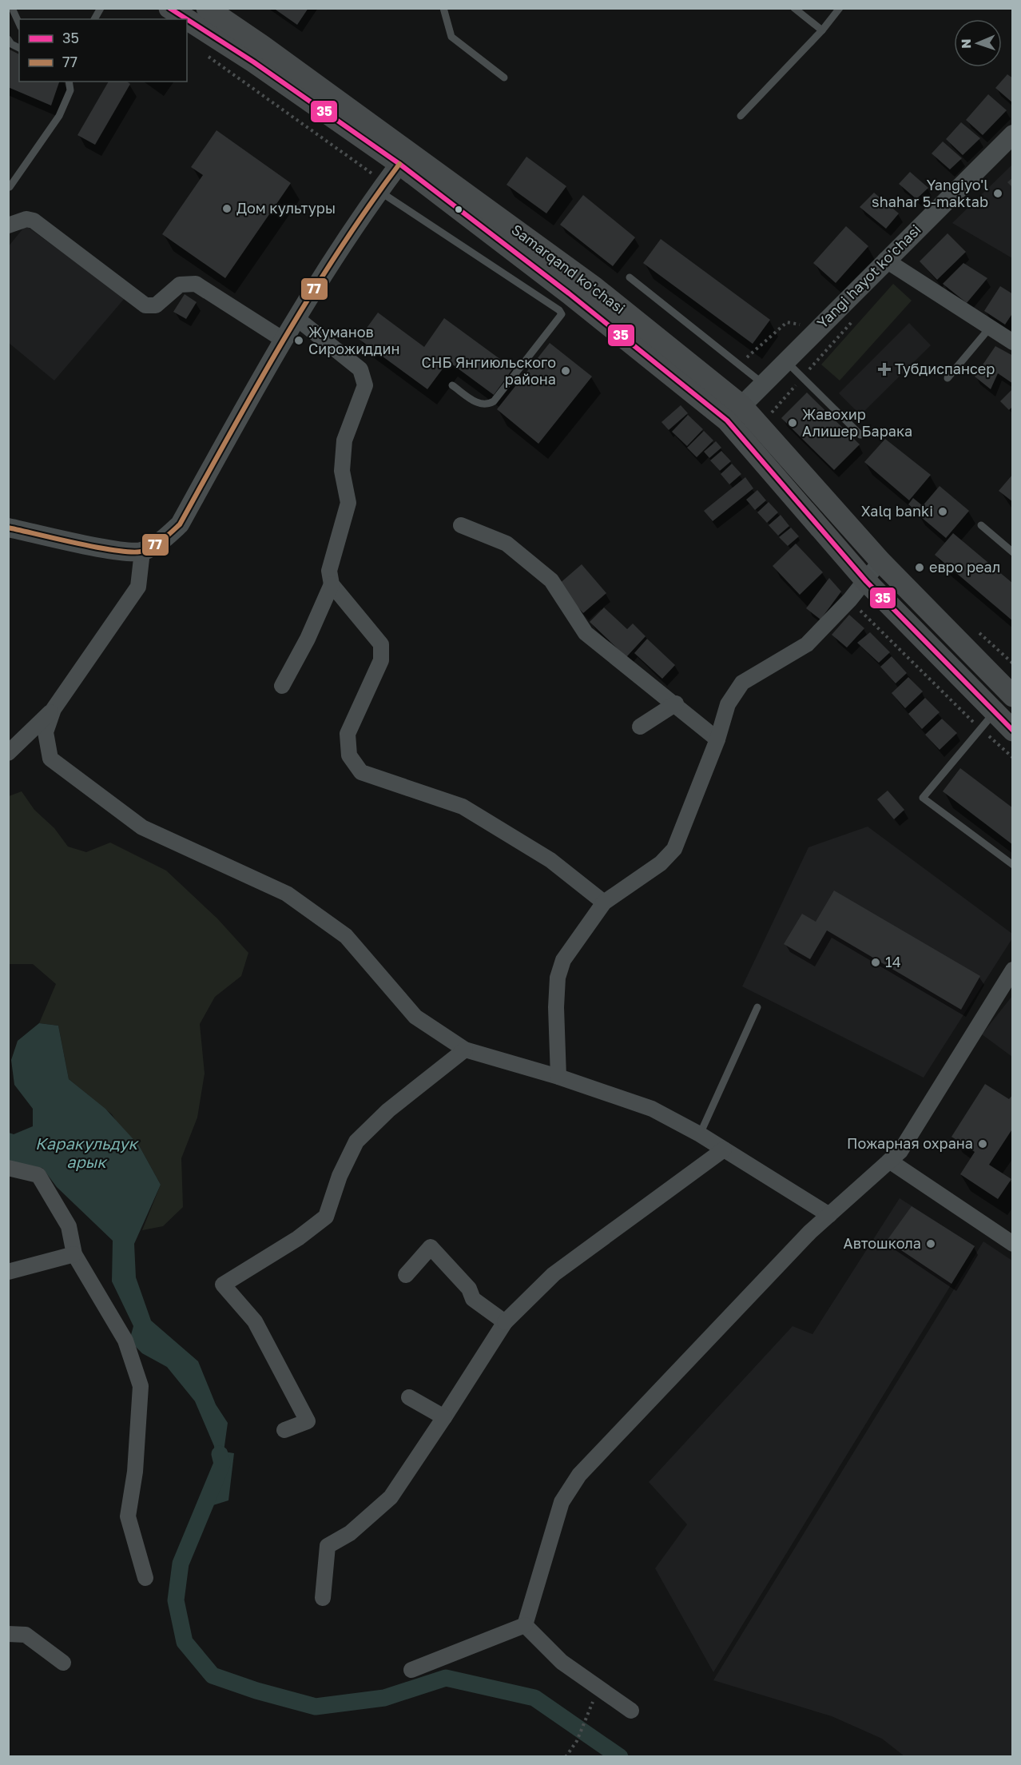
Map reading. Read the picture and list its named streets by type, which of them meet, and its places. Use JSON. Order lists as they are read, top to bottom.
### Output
{
  "streets": {
    "main road": ["Samarqand ko'chasi"],
    "street": ["Yangi hayot ko'chasi"]
  },
  "crossings": [
    ["Samarqand ko'chasi", "Yangi hayot ko'chasi"]
  ],
  "water": ["Каракульдук арык"],
  "places": {
    "other": [
      "Yangiyo'l shahar 5-maktab",
      "Дом культуры",
      "Жуманов Сирожиддин",
      "СНБ Янгиюльского района",
      "Жавохир Алишер Барака",
      "Xalq banki",
      "евро реал",
      "14",
      "Пожарная охрана",
      "Автошкола"
    ],
    "health": ["Тубдиспансер"]
  },
  "lines": ["transit line 35", "transit line 77"],
  "legend": ["35", "77"],
  "north": "left"
}
